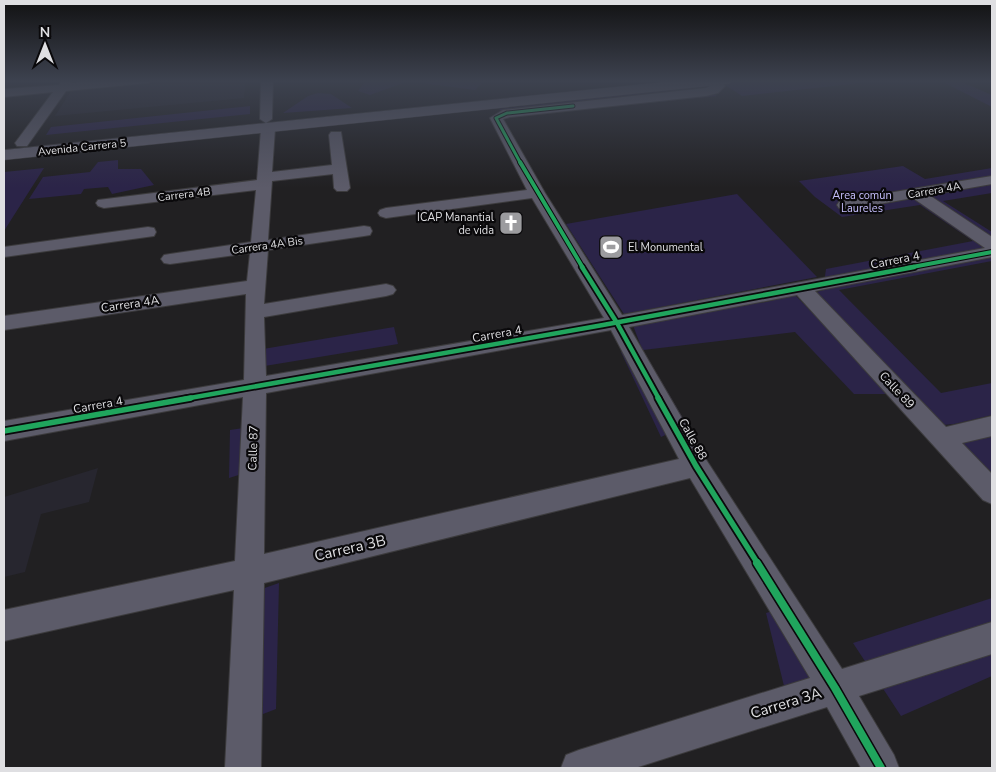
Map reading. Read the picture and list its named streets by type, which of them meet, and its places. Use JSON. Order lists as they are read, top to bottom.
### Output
{
  "streets": {
    "main road": ["Avenida Carrera 5"],
    "street": [
      "Carrera 4A",
      "Carrera 4B",
      "Carrera 4A Bis",
      "Carrera 4",
      "Calle 89",
      "Calle 88",
      "Calle 87",
      "Carrera 3B",
      "Carrera 3A"
    ]
  },
  "crossings": [
    ["Avenida Carrera 5", "Calle 87"],
    ["Carrera 4A", "Calle 87"],
    ["Carrera 4B", "Calle 87"],
    ["Carrera 4A Bis", "Calle 87"],
    ["Carrera 4", "Calle 89"],
    ["Carrera 4", "Calle 88"],
    ["Carrera 4", "Calle 87"],
    ["Calle 88", "Carrera 3B"],
    ["Calle 88", "Carrera 3A"],
    ["Calle 87", "Carrera 3B"]
  ],
  "parks": ["Area común Laureles"],
  "places": {
    "church": ["ICAP Manantial de vida"],
    "sports": ["El Monumental"]
  },
  "north": "top"
}
